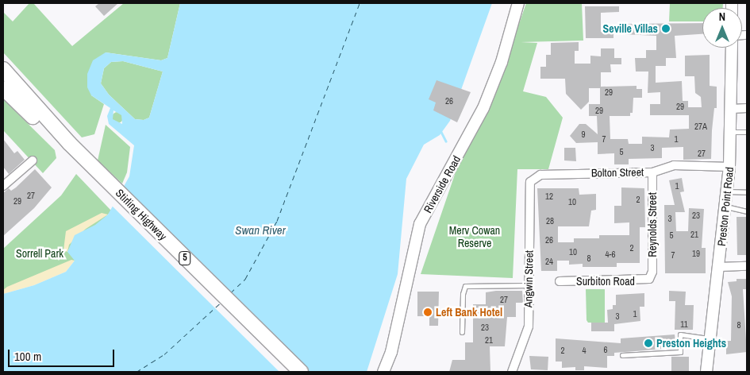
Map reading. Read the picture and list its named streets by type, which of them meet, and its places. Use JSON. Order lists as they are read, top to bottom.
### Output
{
  "streets": {
    "highway": ["Stirling Highway", "5"],
    "street": [
      "Bolton Street",
      "Riverside Road",
      "Preston Point Road",
      "Reynolds Street",
      "Angwin Street",
      "Surbiton Road"
    ]
  },
  "crossings": [
    ["Bolton Street", "Preston Point Road"],
    ["Bolton Street", "Reynolds Street"],
    ["Bolton Street", "Angwin Street"],
    ["Reynolds Street", "Surbiton Road"]
  ],
  "water": ["Swan River"],
  "parks": ["Merv Cowan Reserve", "Sorrell Park"],
  "places": ["Seville Villas", "Left Bank Hotel", "Preston Heights"],
  "house_numbers": [
    "29",
    "26",
    "29",
    "29",
    "27A",
    "9",
    "7",
    "1",
    "3",
    "5",
    "27",
    "1",
    "27",
    "12",
    "2",
    "29",
    "10",
    "23",
    "3",
    "28",
    "21",
    "5",
    "26",
    "2",
    "10",
    "19",
    "4-6",
    "7",
    "8",
    "24",
    "27",
    "1",
    "3",
    "11",
    "8",
    "23",
    "21",
    "6",
    "2",
    "4"
  ],
  "scale_bar": "100 m",
  "north": "top"
}
